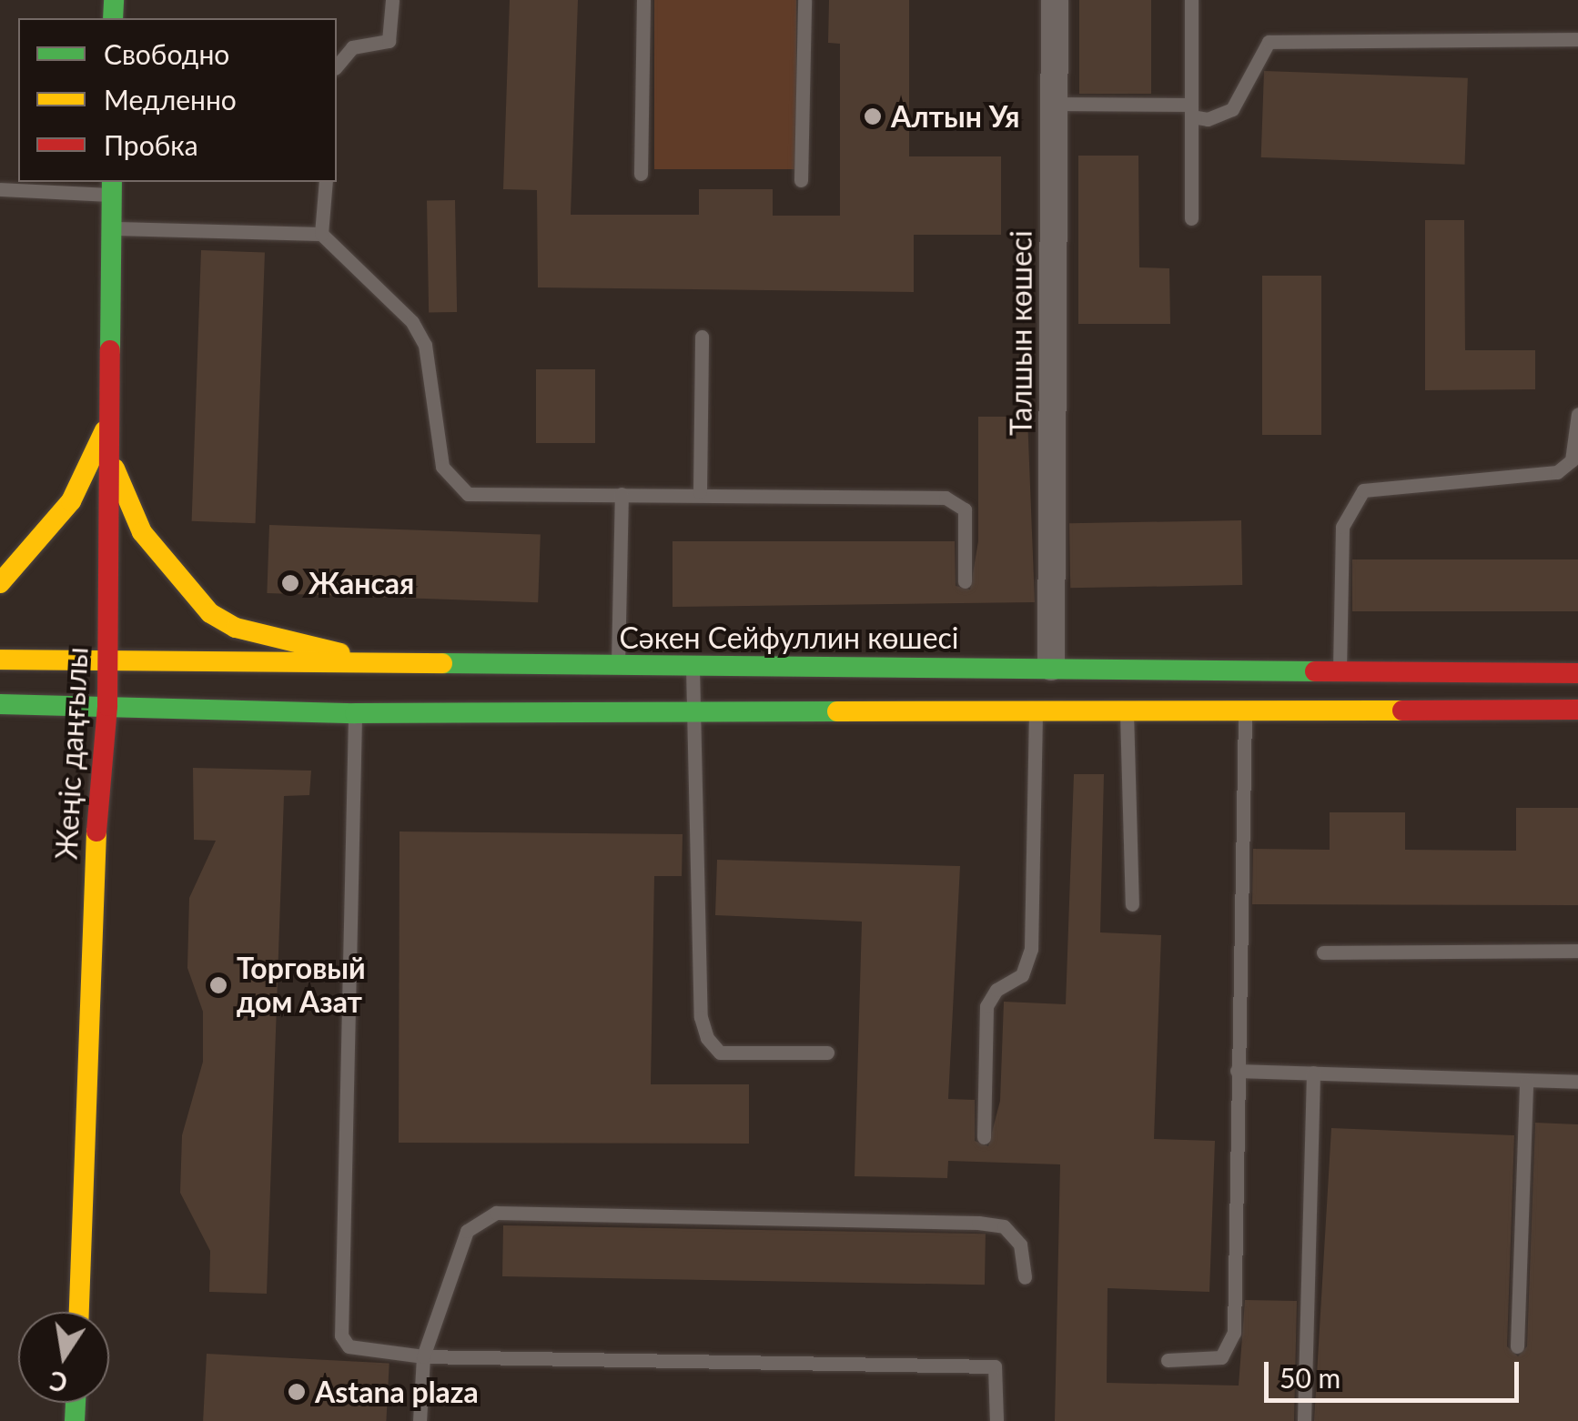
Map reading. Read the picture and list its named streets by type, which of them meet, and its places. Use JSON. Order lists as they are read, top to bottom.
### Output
{
  "streets": {
    "main road": ["Сәкен Сейфуллин көшесі", "Жеңіс даңғылы"],
    "street": ["Талшын көшесі"]
  },
  "crossings": [
    ["Талшын көшесі", "Сәкен Сейфуллин көшесі"],
    ["Сәкен Сейфуллин көшесі", "Жеңіс даңғылы"]
  ],
  "places": [
    "Алтын Уя",
    "Жансая",
    "Торговый дом Азат",
    "Astana plaza"
  ],
  "legend": ["Свободно", "Медленно", "Пробка"],
  "scale_bar": "50 m",
  "north": "bottom"
}
